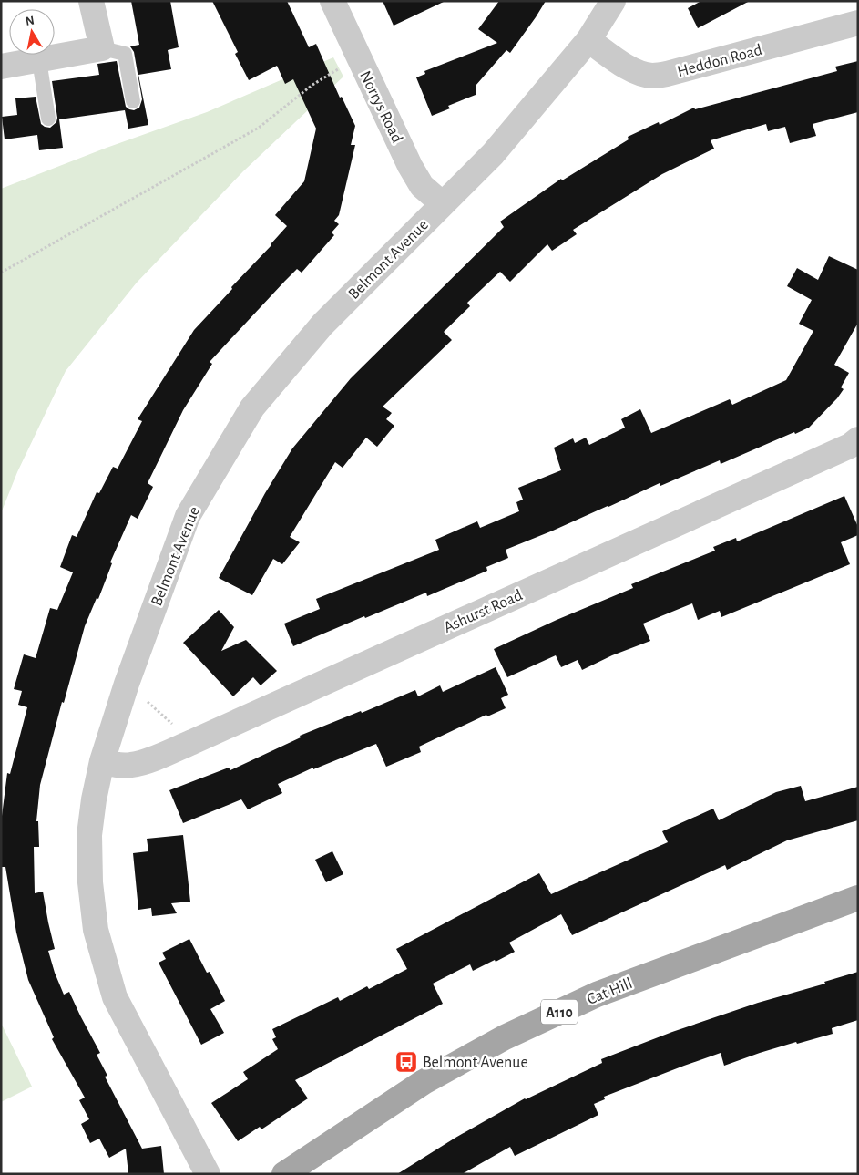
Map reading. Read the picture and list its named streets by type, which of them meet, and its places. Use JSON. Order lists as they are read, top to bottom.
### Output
{
  "streets": {
    "main road": ["Cat Hill", "A110"],
    "street": [
      "Heddon Road",
      "Norrys Road",
      "Belmont Avenue",
      "Ashurst Road"
    ]
  },
  "crossings": [
    ["Heddon Road", "Belmont Avenue"],
    ["Norrys Road", "Belmont Avenue"],
    ["Belmont Avenue", "Ashurst Road"]
  ],
  "places": {
    "bus stop": ["Belmont Avenue"]
  },
  "north": "top"
}
